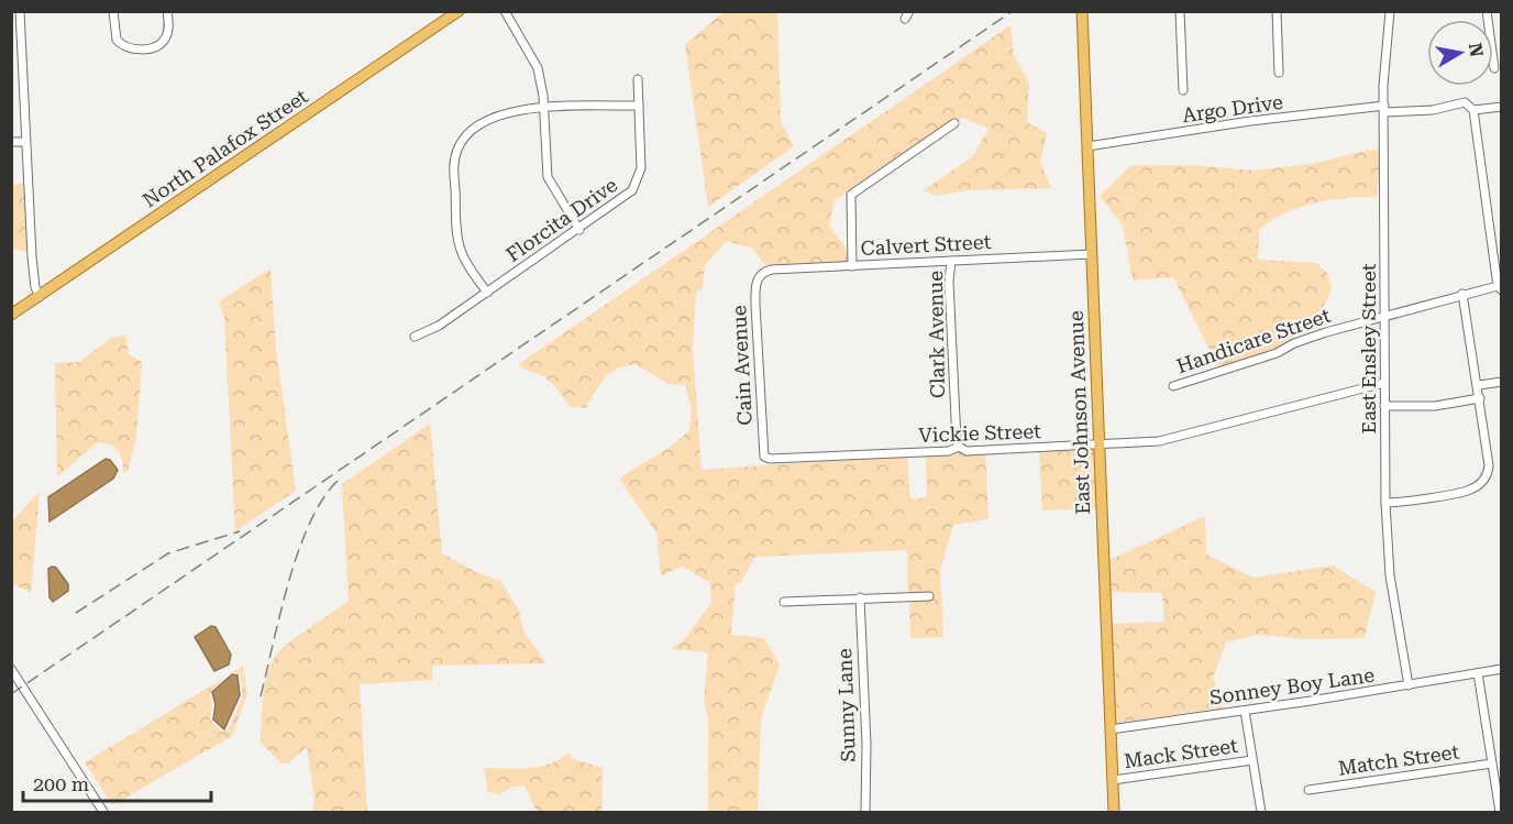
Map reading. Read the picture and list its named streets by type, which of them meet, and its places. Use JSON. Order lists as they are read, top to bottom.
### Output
{
  "streets": {
    "main road": ["North Palafox Street", "East Johnson Avenue"],
    "street": [
      "Argo Drive",
      "Florcita Drive",
      "Calvert Street",
      "Clark Avenue",
      "Handicare Street",
      "East Ensley Street",
      "Cain Avenue",
      "Vickie Street",
      "Sonney Boy Lane",
      "Sunny Lane",
      "Mack Street",
      "Match Street"
    ]
  },
  "crossings": [
    ["Argo Drive", "Handicare Street"],
    ["Argo Drive", "East Ensley Street"],
    ["Argo Drive", "East Johnson Avenue"],
    ["Calvert Street", "Clark Avenue"],
    ["Calvert Street", "Cain Avenue"],
    ["Calvert Street", "East Johnson Avenue"],
    ["Clark Avenue", "Vickie Street"],
    ["Handicare Street", "East Ensley Street"],
    ["East Ensley Street", "Vickie Street"],
    ["East Ensley Street", "Sonney Boy Lane"],
    ["Cain Avenue", "Vickie Street"],
    ["East Johnson Avenue", "Vickie Street"],
    ["East Johnson Avenue", "Sonney Boy Lane"],
    ["East Johnson Avenue", "Mack Street"]
  ],
  "scale_bar": "200 m",
  "north": "right"
}
